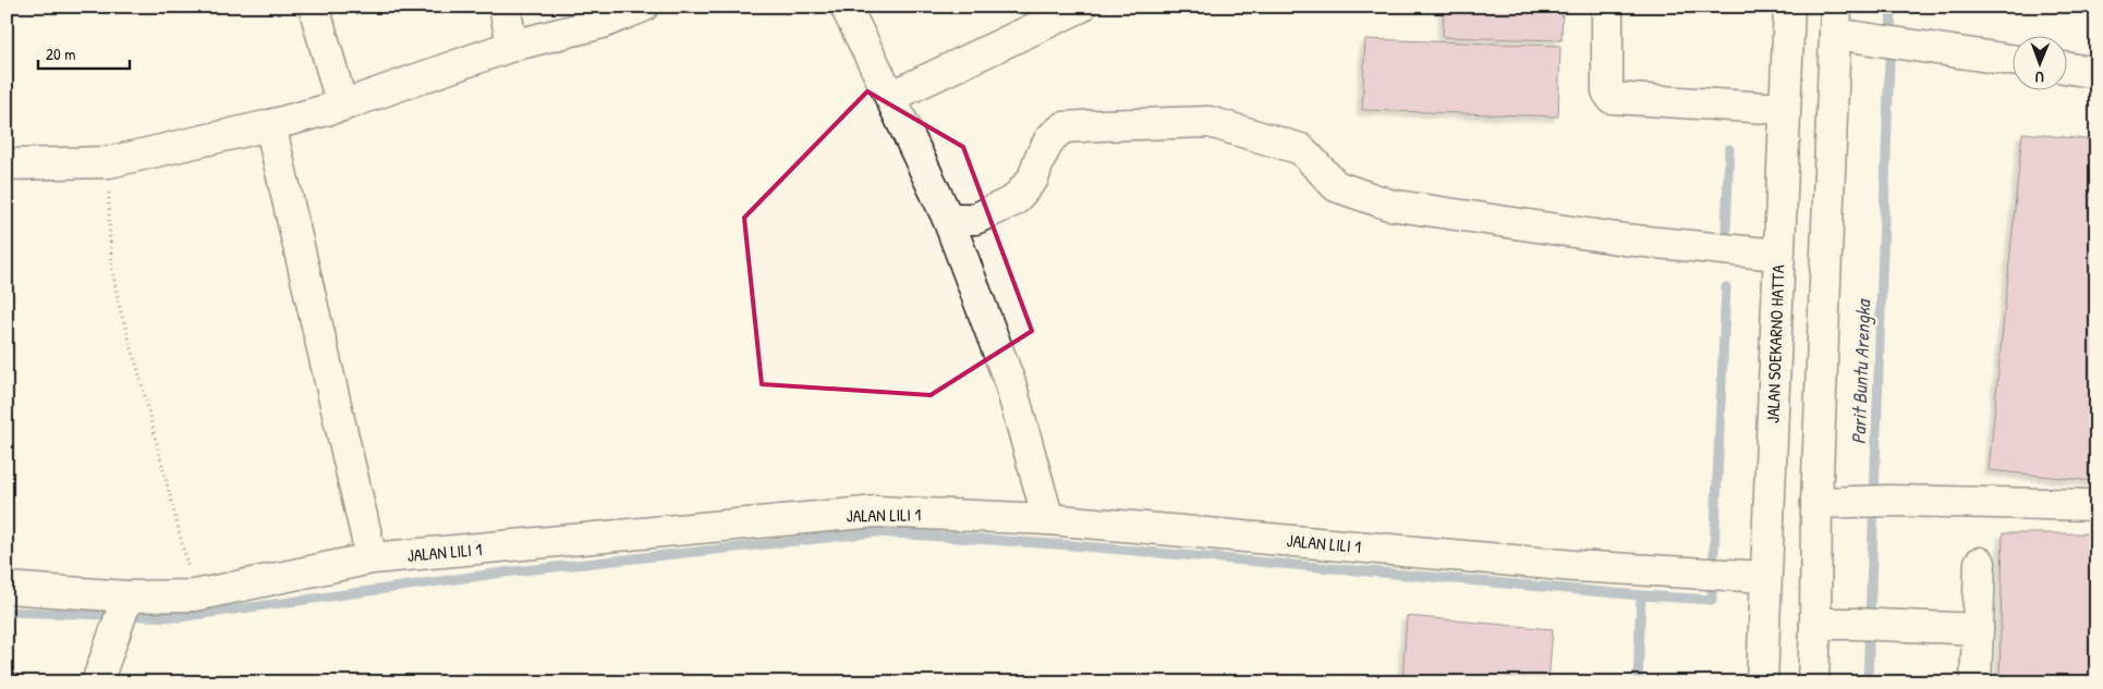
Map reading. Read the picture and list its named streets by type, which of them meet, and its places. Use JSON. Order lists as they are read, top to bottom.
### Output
{
  "streets": {
    "street": ["JALAN SOEKARNO HATTA", "JALAN LILI 1"]
  },
  "crossings": [
    ["JALAN SOEKARNO HATTA", "JALAN LILI 1"]
  ],
  "water": ["Parit Buntu Arengka"],
  "scale_bar": "20 m",
  "north": "bottom"
}
